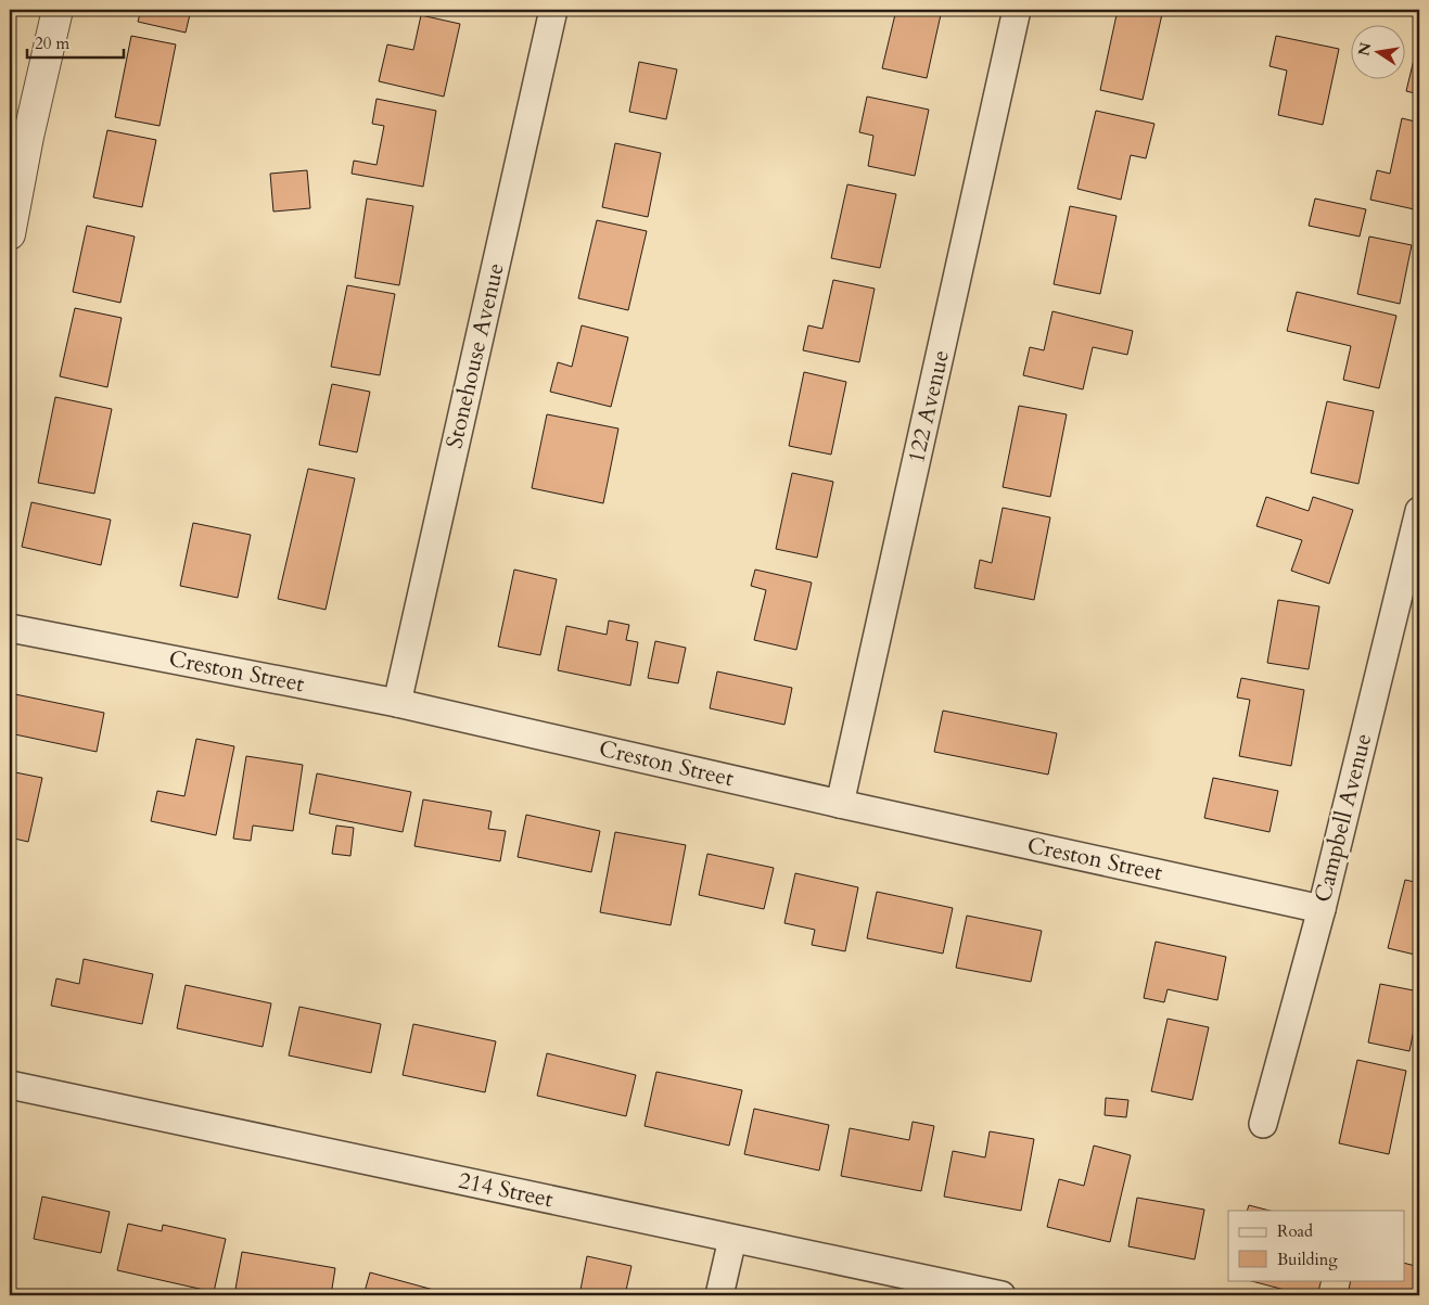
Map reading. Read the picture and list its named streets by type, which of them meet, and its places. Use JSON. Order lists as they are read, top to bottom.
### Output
{
  "streets": {
    "street": [
      "Stonehouse Avenue",
      "122 Avenue",
      "Creston Street",
      "Campbell Avenue",
      "214 Street"
    ]
  },
  "crossings": [
    ["Stonehouse Avenue", "Creston Street"],
    ["122 Avenue", "Creston Street"],
    ["Creston Street", "Campbell Avenue"]
  ],
  "legend": ["Road", "Building"],
  "scale_bar": "20 m",
  "north": "left"
}
